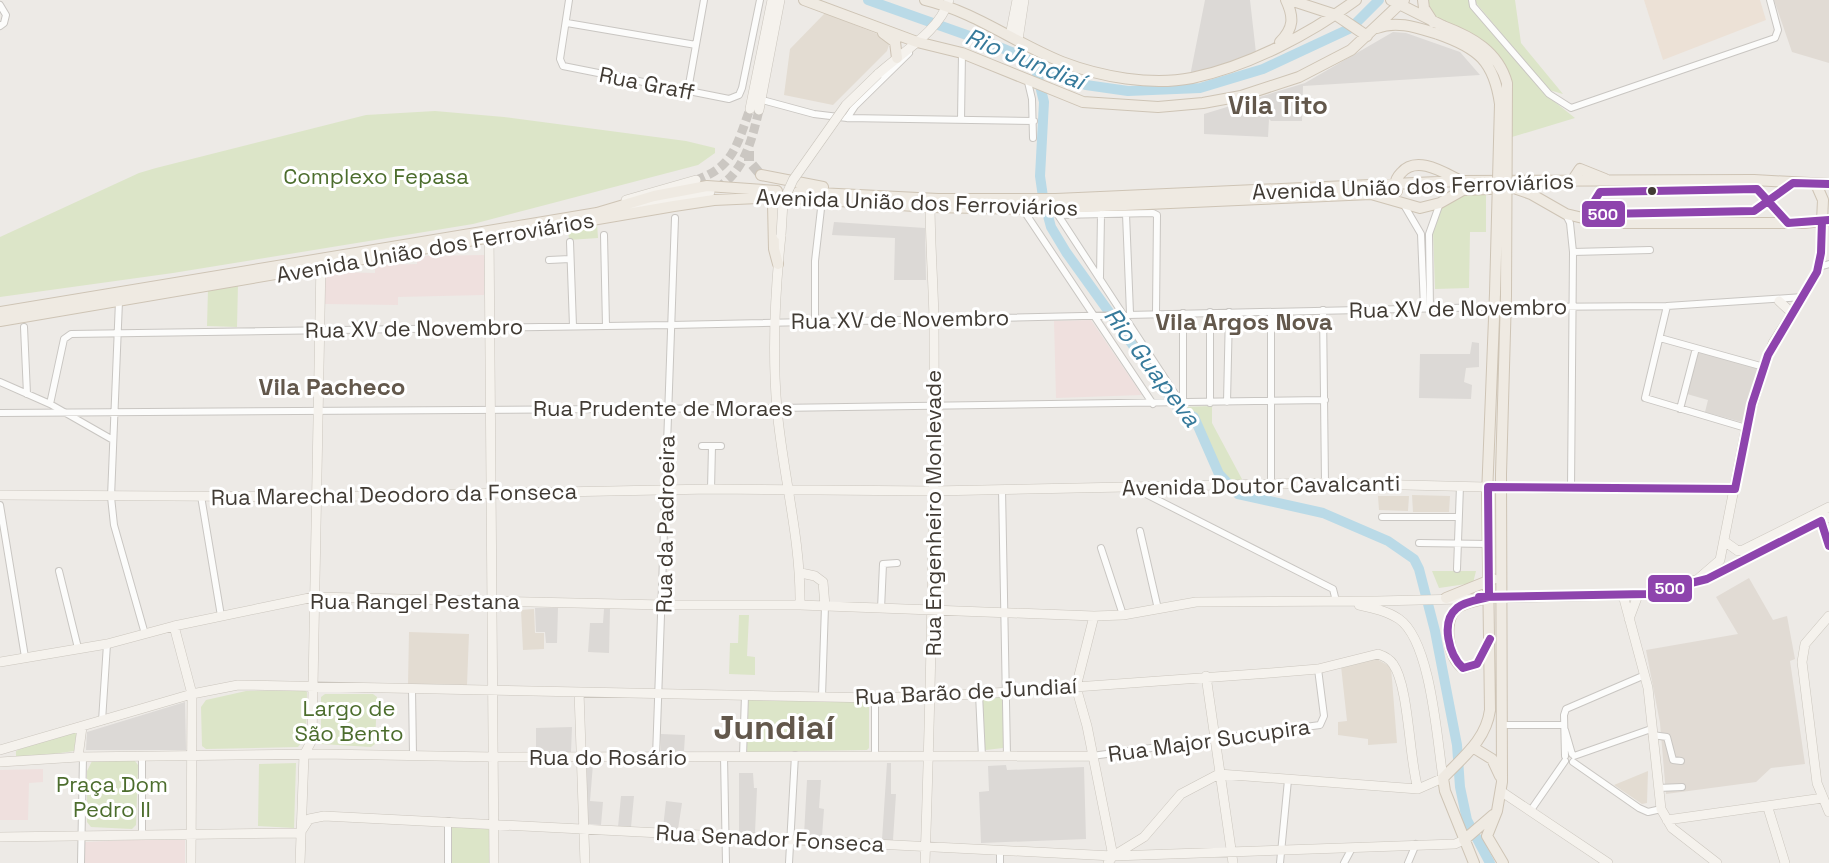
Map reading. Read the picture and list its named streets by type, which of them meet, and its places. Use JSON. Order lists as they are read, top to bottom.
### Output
{
  "streets": {
    "main road": [
      "Avenida União dos Ferroviários",
      "Avenida Doutor Cavalcanti",
      "Rua Marechal Deodoro da Fonseca",
      "Rua Engenheiro Monlevade",
      "Rua Rangel Pestana",
      "Rua Barão de Jundiaí",
      "Rua do Rosário",
      "Rua Senador Fonseca"
    ],
    "street": [
      "Rua Graff",
      "Rua XV de Novembro",
      "Rua Prudente de Moraes",
      "Rua da Padroeira",
      "Rua Major Sucupira"
    ]
  },
  "crossings": [
    ["Avenida União dos Ferroviários", "Rua Engenheiro Monlevade"],
    ["Rua XV de Novembro", "Rua Engenheiro Monlevade"],
    ["Rua XV de Novembro", "Rua da Padroeira"],
    ["Rua Prudente de Moraes", "Rua Engenheiro Monlevade"],
    ["Rua Prudente de Moraes", "Rua da Padroeira"],
    ["Avenida Doutor Cavalcanti", "Rua Marechal Deodoro da Fonseca"],
    ["Avenida Doutor Cavalcanti", "Rua Engenheiro Monlevade"],
    ["Rua Marechal Deodoro da Fonseca", "Rua da Padroeira"],
    ["Rua Engenheiro Monlevade", "Rua Rangel Pestana"],
    ["Rua Engenheiro Monlevade", "Rua Barão de Jundiaí"],
    ["Rua Engenheiro Monlevade", "Rua do Rosário"],
    ["Rua Engenheiro Monlevade", "Rua Senador Fonseca"],
    ["Rua da Padroeira", "Rua Rangel Pestana"],
    ["Rua da Padroeira", "Rua Barão de Jundiaí"],
    ["Rua da Padroeira", "Rua do Rosário"],
    ["Rua Barão de Jundiaí", "Rua Major Sucupira"],
    ["Rua Major Sucupira", "Rua do Rosário"]
  ],
  "districts": [
    "Vila Tito",
    "Vila Argos Nova",
    "Vila Pacheco",
    "Jundiaí"
  ],
  "water": ["Rio Jundiaí", "Rio Guapeva"],
  "parks": ["Complexo Fepasa", "Largo de São Bento", "Praça Dom Pedro II"],
  "lines": ["transit line 500"]
}
